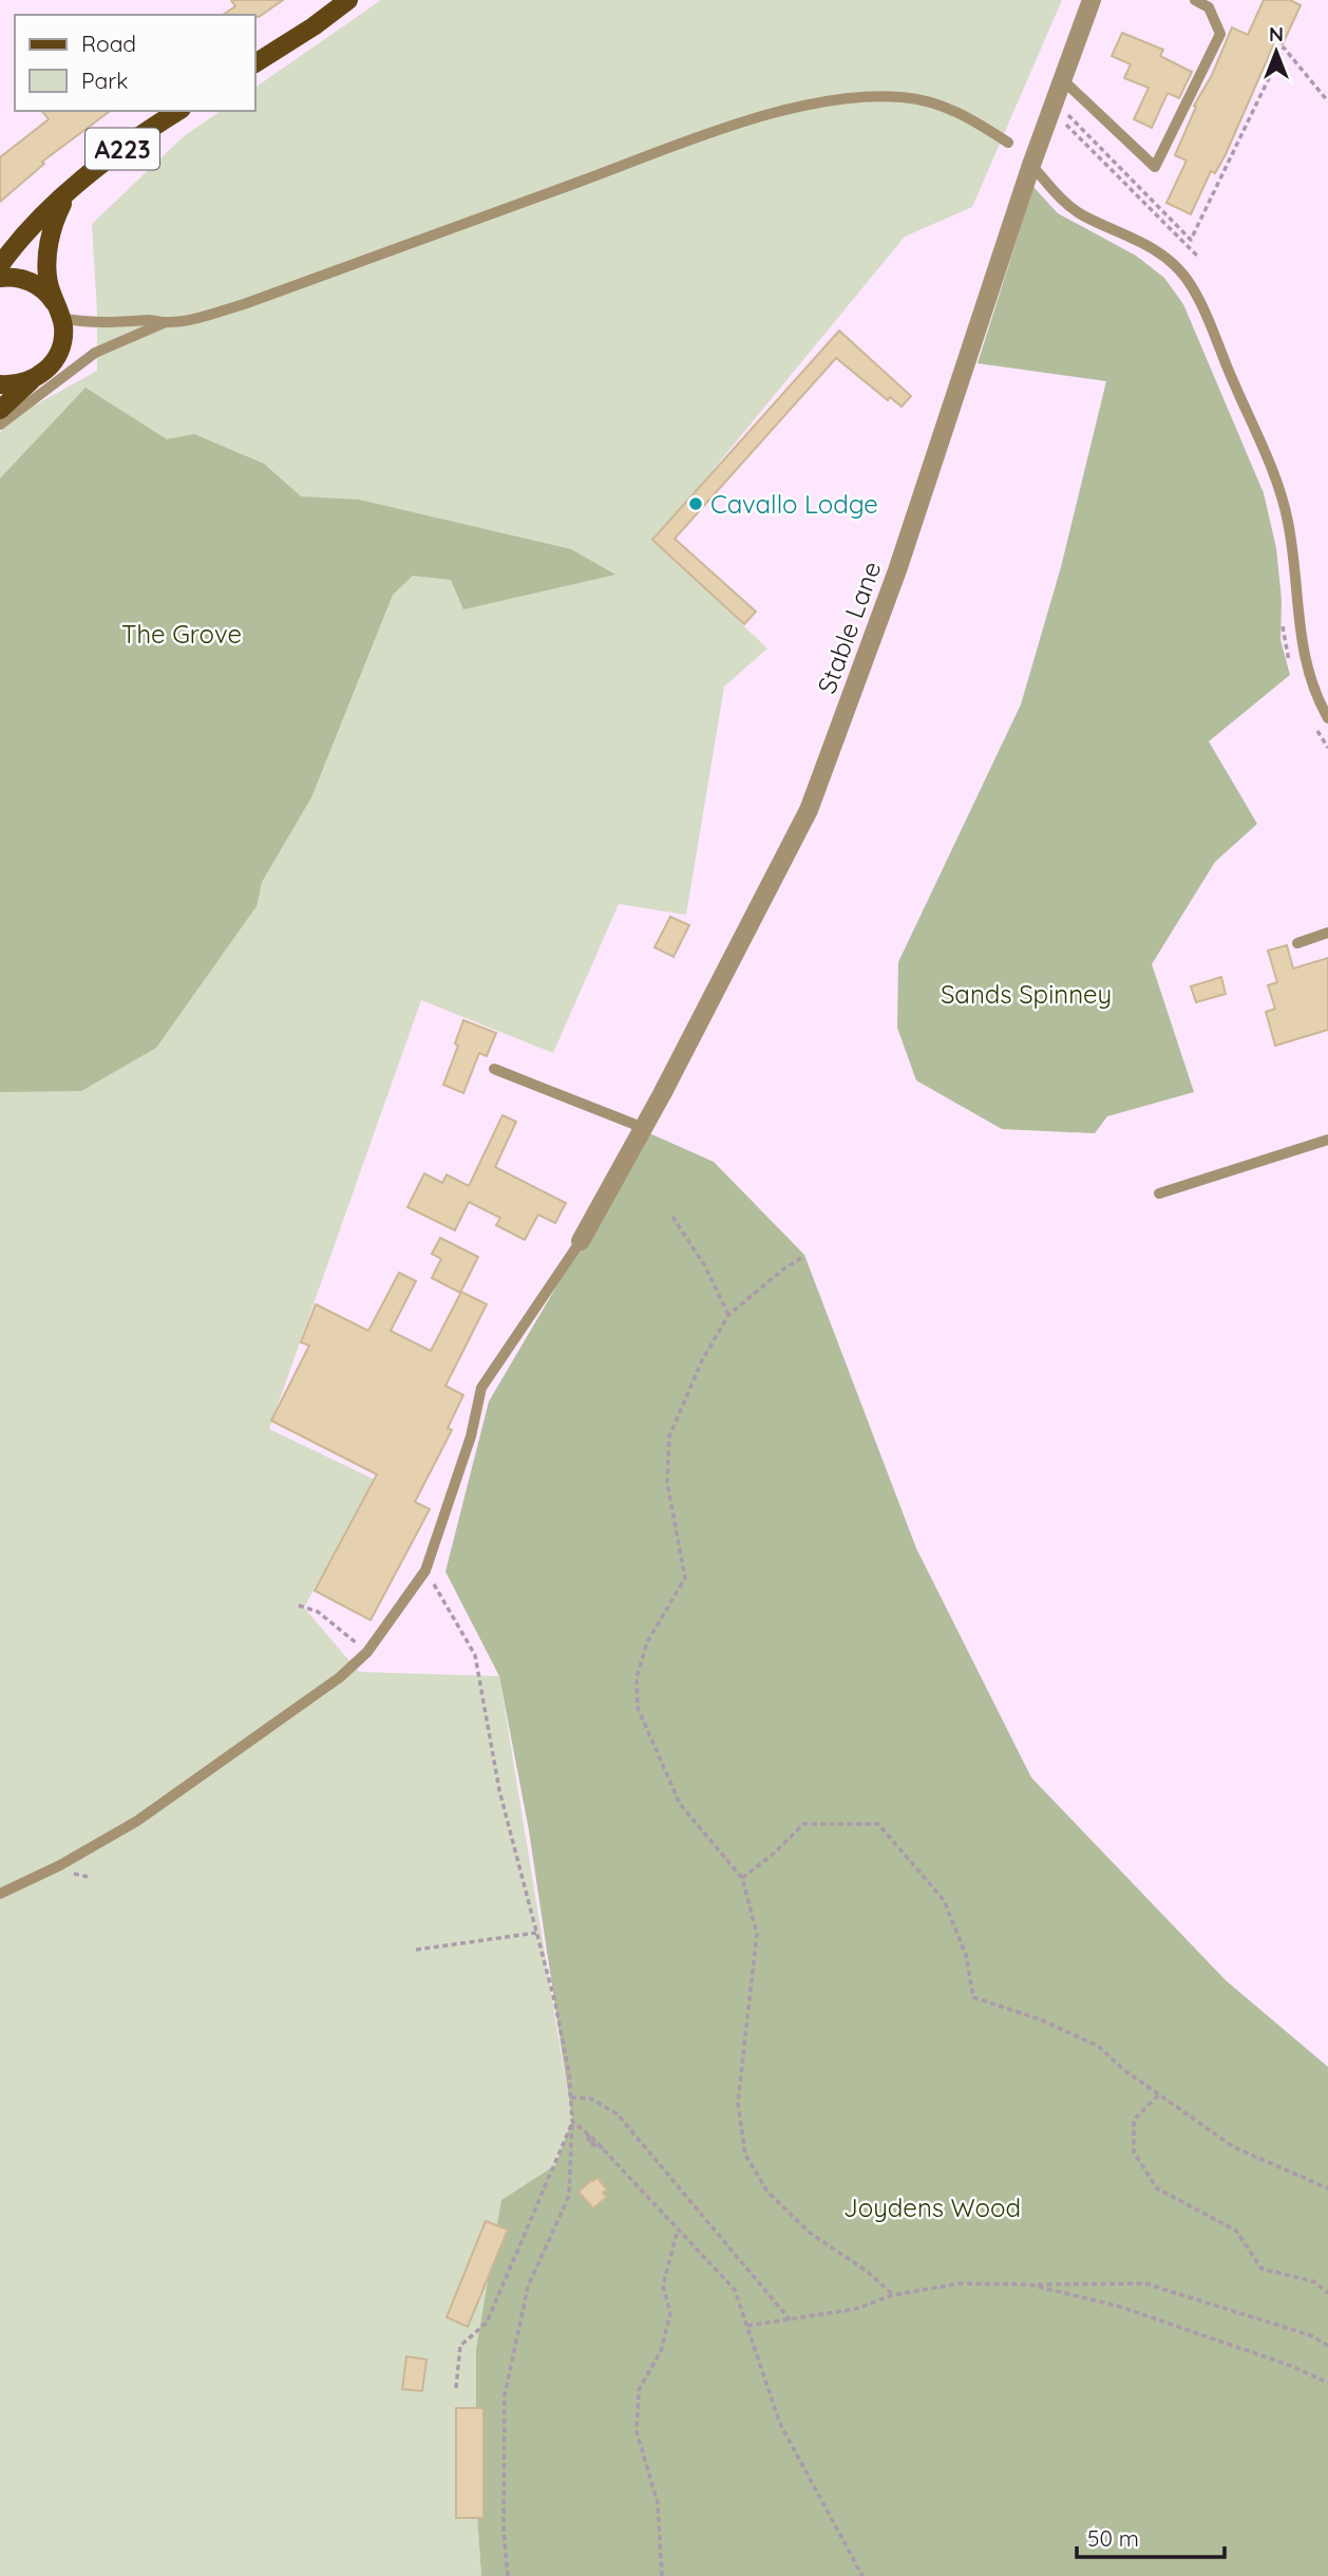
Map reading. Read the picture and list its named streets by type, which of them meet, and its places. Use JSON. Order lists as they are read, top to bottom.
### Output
{
  "streets": {
    "main road": ["A223"],
    "street": ["Stable Lane"]
  },
  "parks": ["The Grove", "Sands Spinney", "Joydens Wood"],
  "places": ["Cavallo Lodge"],
  "legend": ["Road", "Park"],
  "scale_bar": "50 m",
  "north": "top"
}
